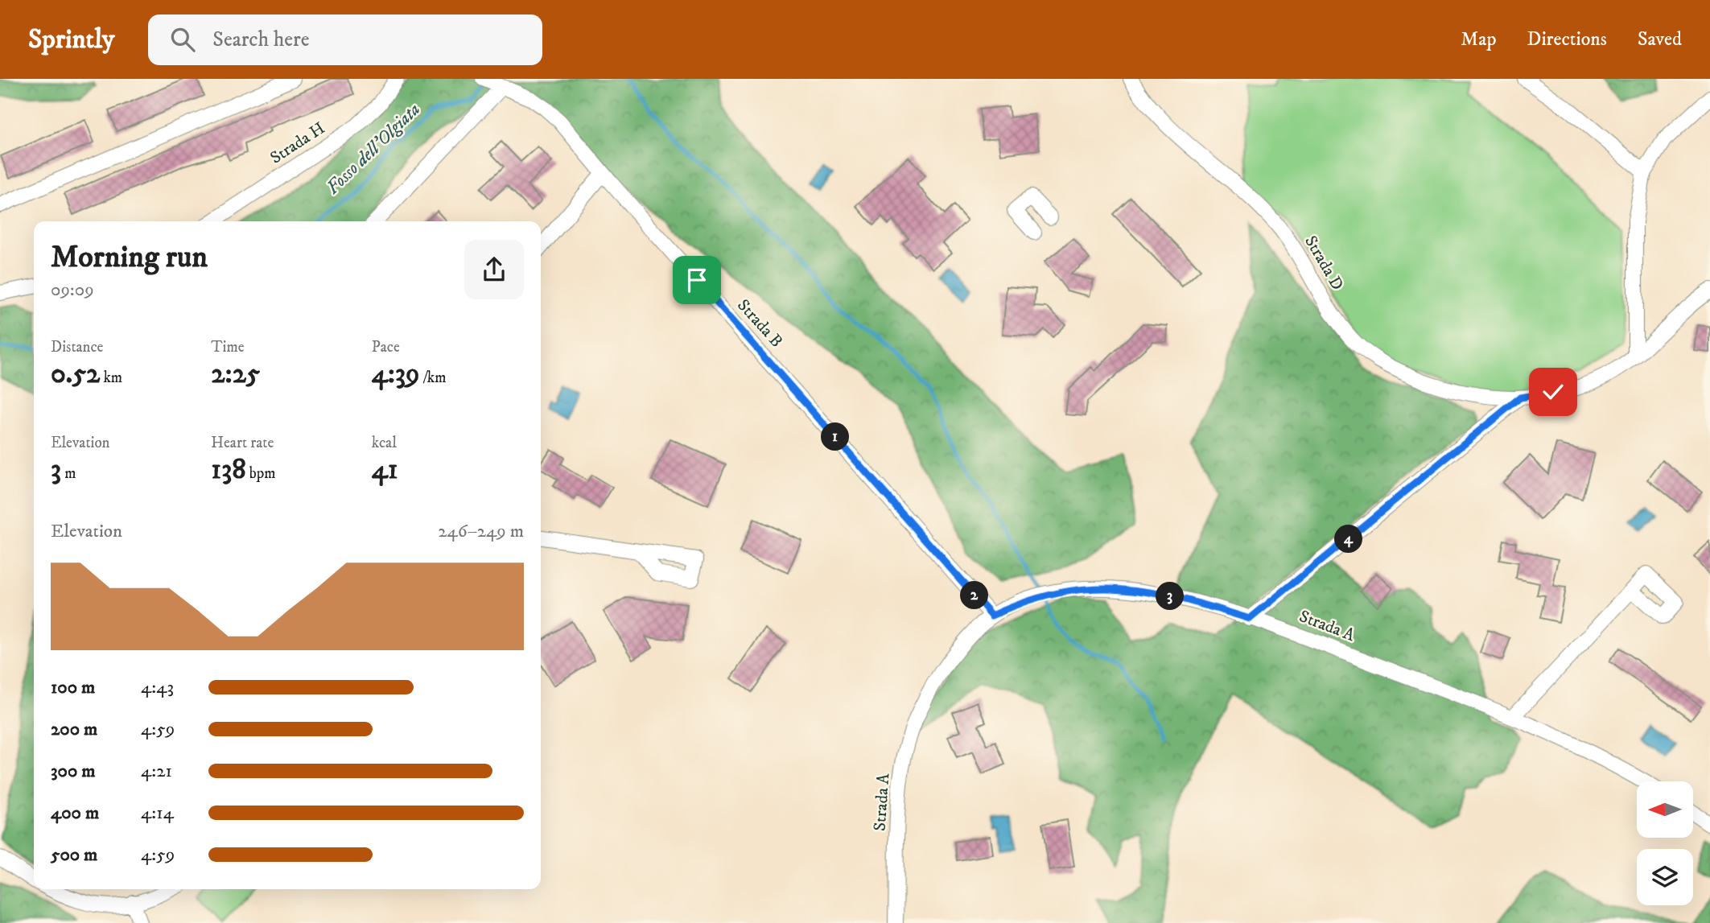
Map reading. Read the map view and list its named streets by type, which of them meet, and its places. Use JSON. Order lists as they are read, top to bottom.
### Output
{
  "streets": {
    "street": [
      "Strada H",
      "Strada D",
      "Strada B",
      "Strada A"
    ]
  },
  "crossings": [
    ["Strada D", "Strada A"],
    ["Strada B", "Strada A"]
  ],
  "water": ["Fosso dell’Olgiata"],
  "north": "left",
  "page": {
    "header": "Sprintly",
    "search": "Search here",
    "nav": ["Map", "Directions", "Saved"],
    "heading": ["Morning run", "09:09"],
    "stats": [
      ["Distance", "0.52 km"],
      ["Time", "2:25"],
      ["Pace", "4:39 /km"],
      ["Elevation", "3 m"],
      ["Heart rate", "138 bpm"],
      ["kcal", "41"]
    ],
    "pins": [
      "1",
      "4",
      "2",
      "3"
    ],
    "chart": ["Elevation", "246–249 m"],
    "list": [
      {
        "name": "100 m",
        "note": "4:43"
      },
      {
        "name": "200 m",
        "note": "4:59"
      },
      {
        "name": "300 m",
        "note": "4:21"
      },
      {
        "name": "400 m",
        "note": "4:14"
      },
      {
        "name": "500 m",
        "note": "4:59"
      }
    ]
  }
}
